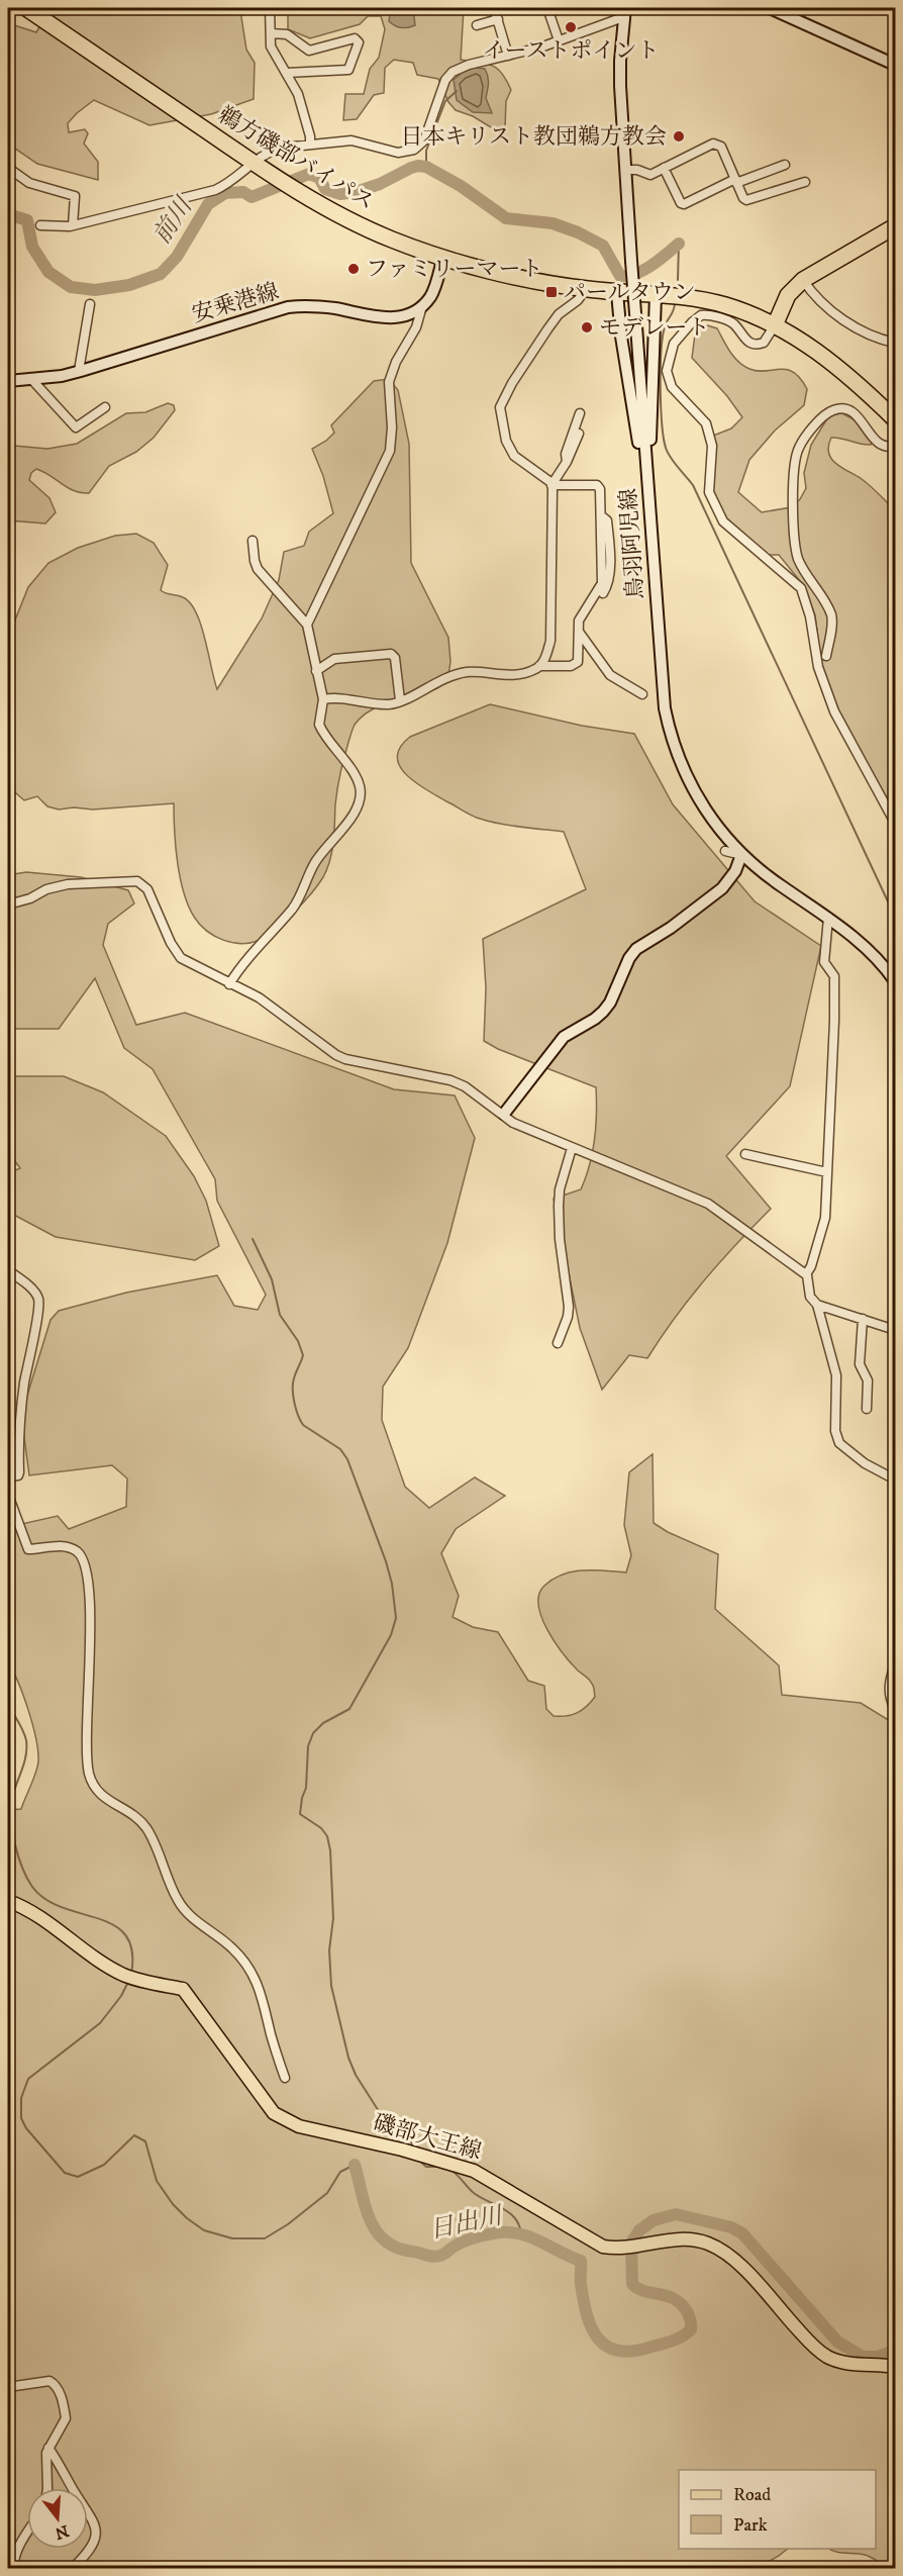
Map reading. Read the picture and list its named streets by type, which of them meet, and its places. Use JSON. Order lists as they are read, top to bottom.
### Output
{
  "streets": {
    "highway": ["鵜方磯部バイパス"],
    "main road": ["安乗港線", "鳥羽阿児線", "磯部大王線"]
  },
  "water": ["前川", "日出川"],
  "places": {
    "other": [
      "イーストポイント",
      "日本キリスト教団鵜方教会",
      "ファミリーマート",
      "モデレート"
    ],
    "transit": ["パールタウン"]
  },
  "legend": ["Road", "Park"],
  "north": "bottom"
}
